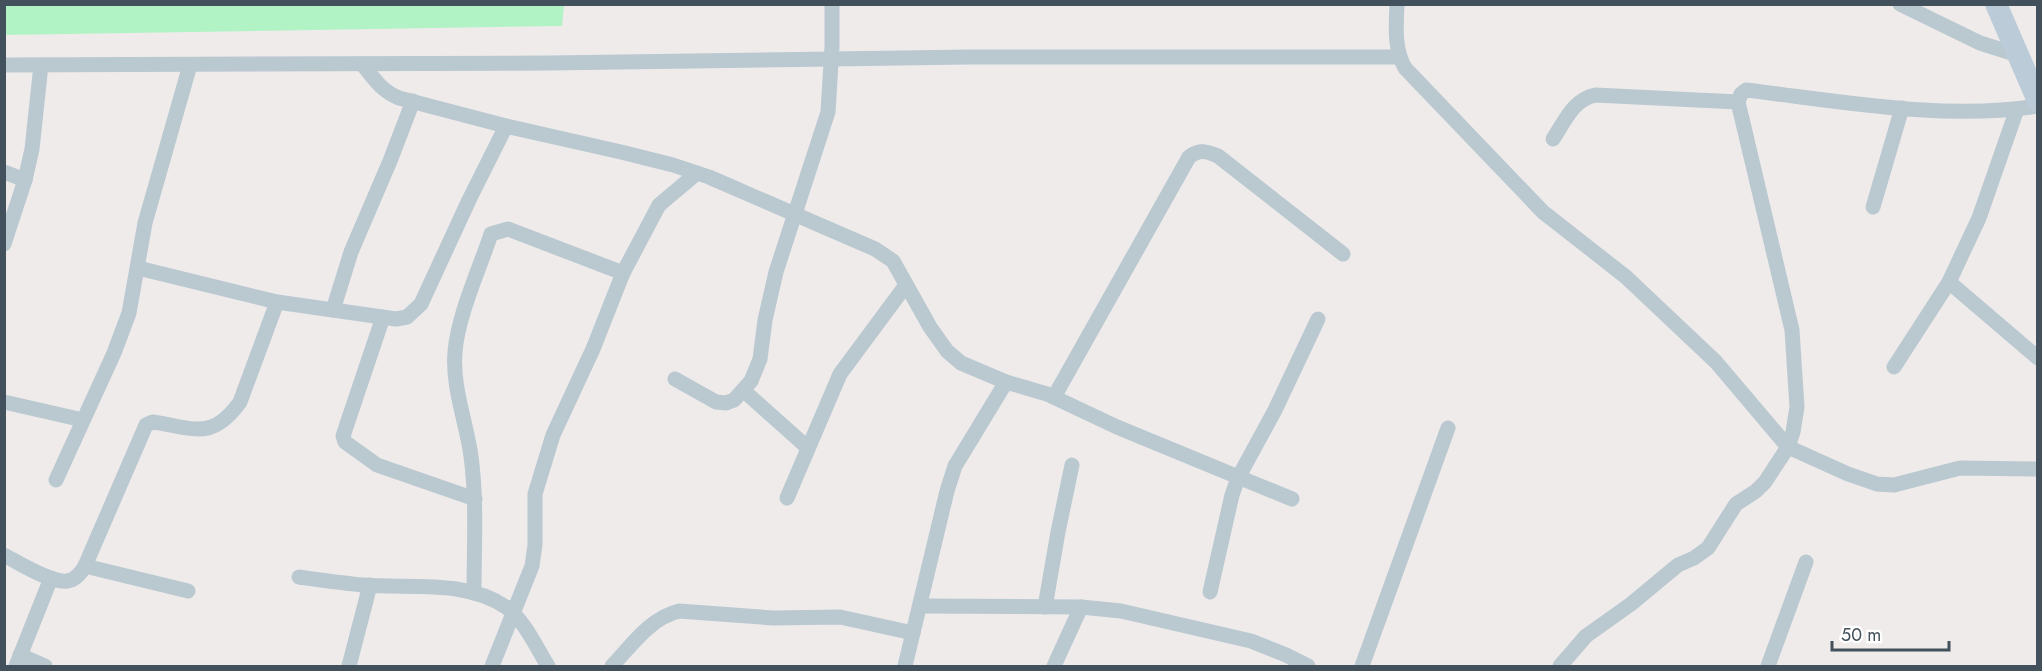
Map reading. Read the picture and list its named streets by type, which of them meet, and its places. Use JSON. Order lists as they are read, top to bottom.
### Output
{
  "scale_bar": "50 m"
}
